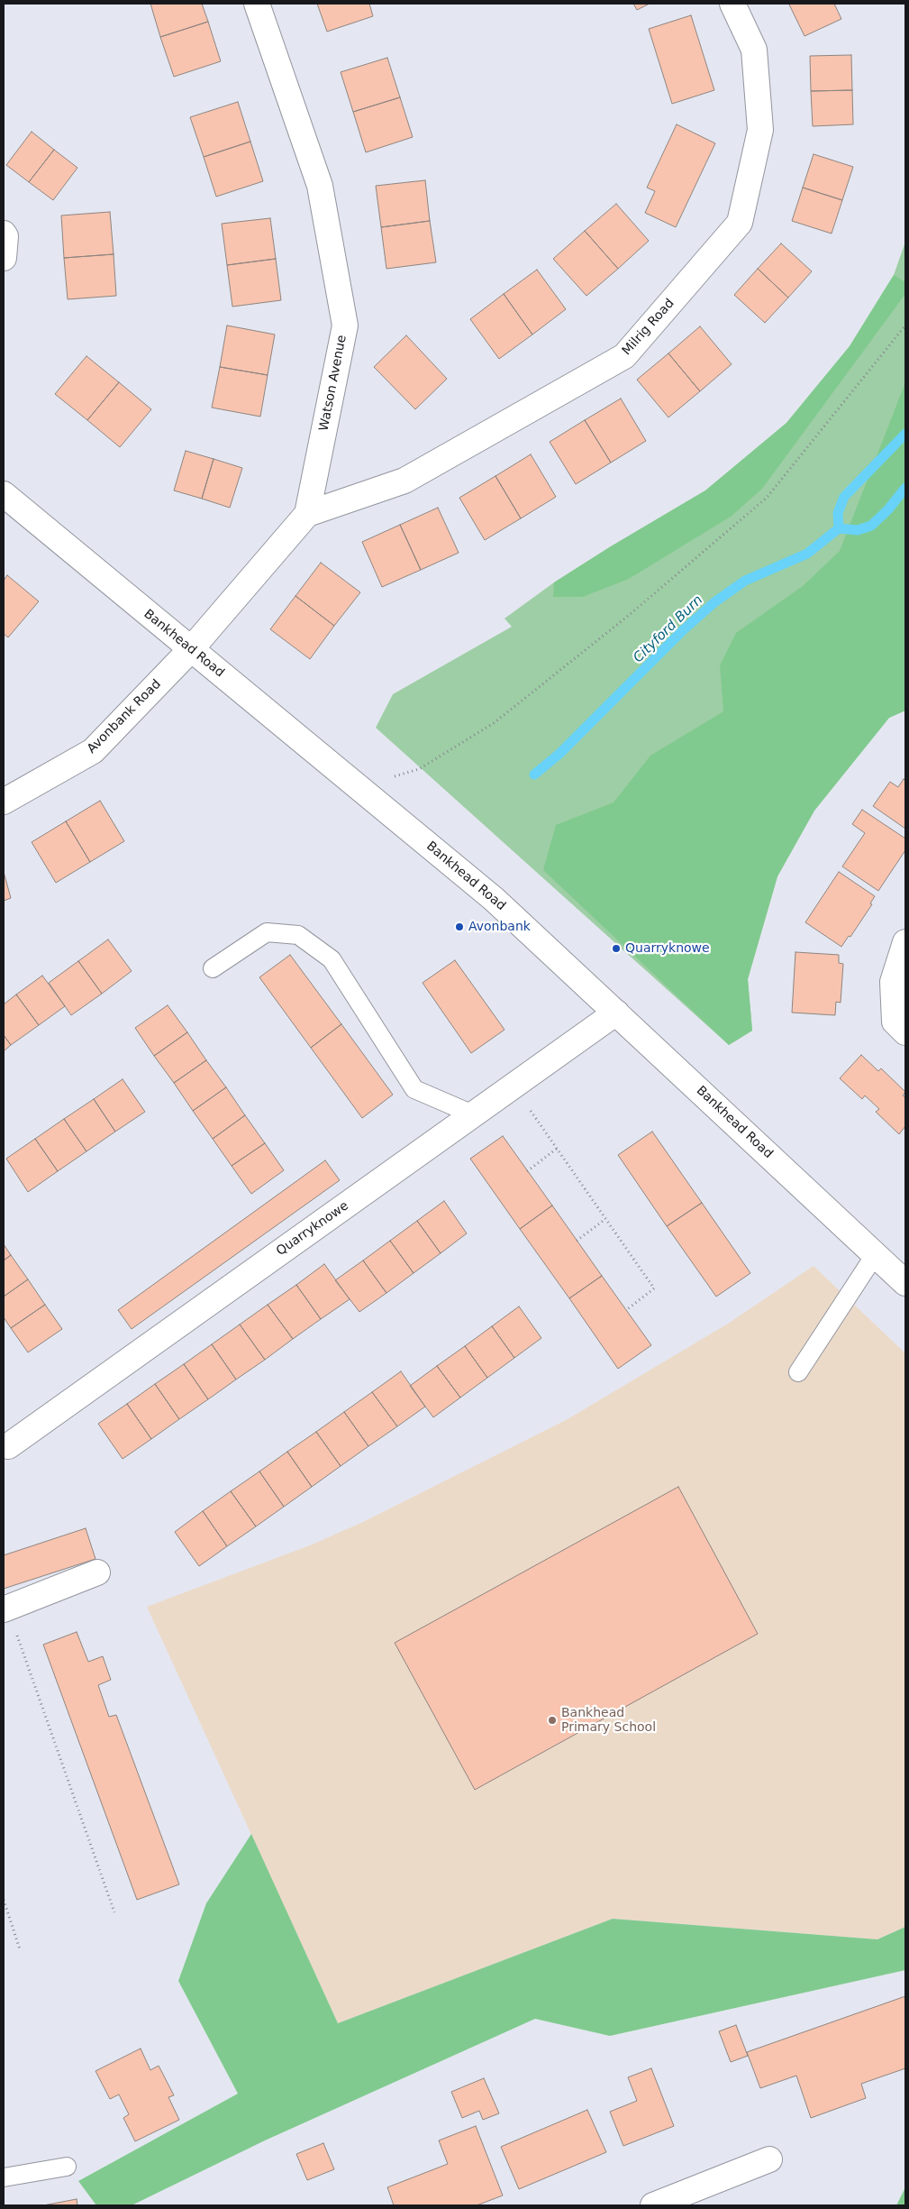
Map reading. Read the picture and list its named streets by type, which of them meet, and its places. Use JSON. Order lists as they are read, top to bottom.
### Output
{
  "streets": {
    "street": [
      "Milrig Road",
      "Watson Avenue",
      "Bankhead Road",
      "Avonbank Road",
      "Quarryknowe"
    ]
  },
  "crossings": [
    ["Milrig Road", "Watson Avenue"],
    ["Watson Avenue", "Bankhead Road"],
    ["Watson Avenue", "Avonbank Road"],
    ["Bankhead Road", "Avonbank Road"],
    ["Bankhead Road", "Quarryknowe"]
  ],
  "water": ["Cityford Burn"],
  "places": ["Avonbank", "Quarryknowe", "Bankhead Primary School"]
}
